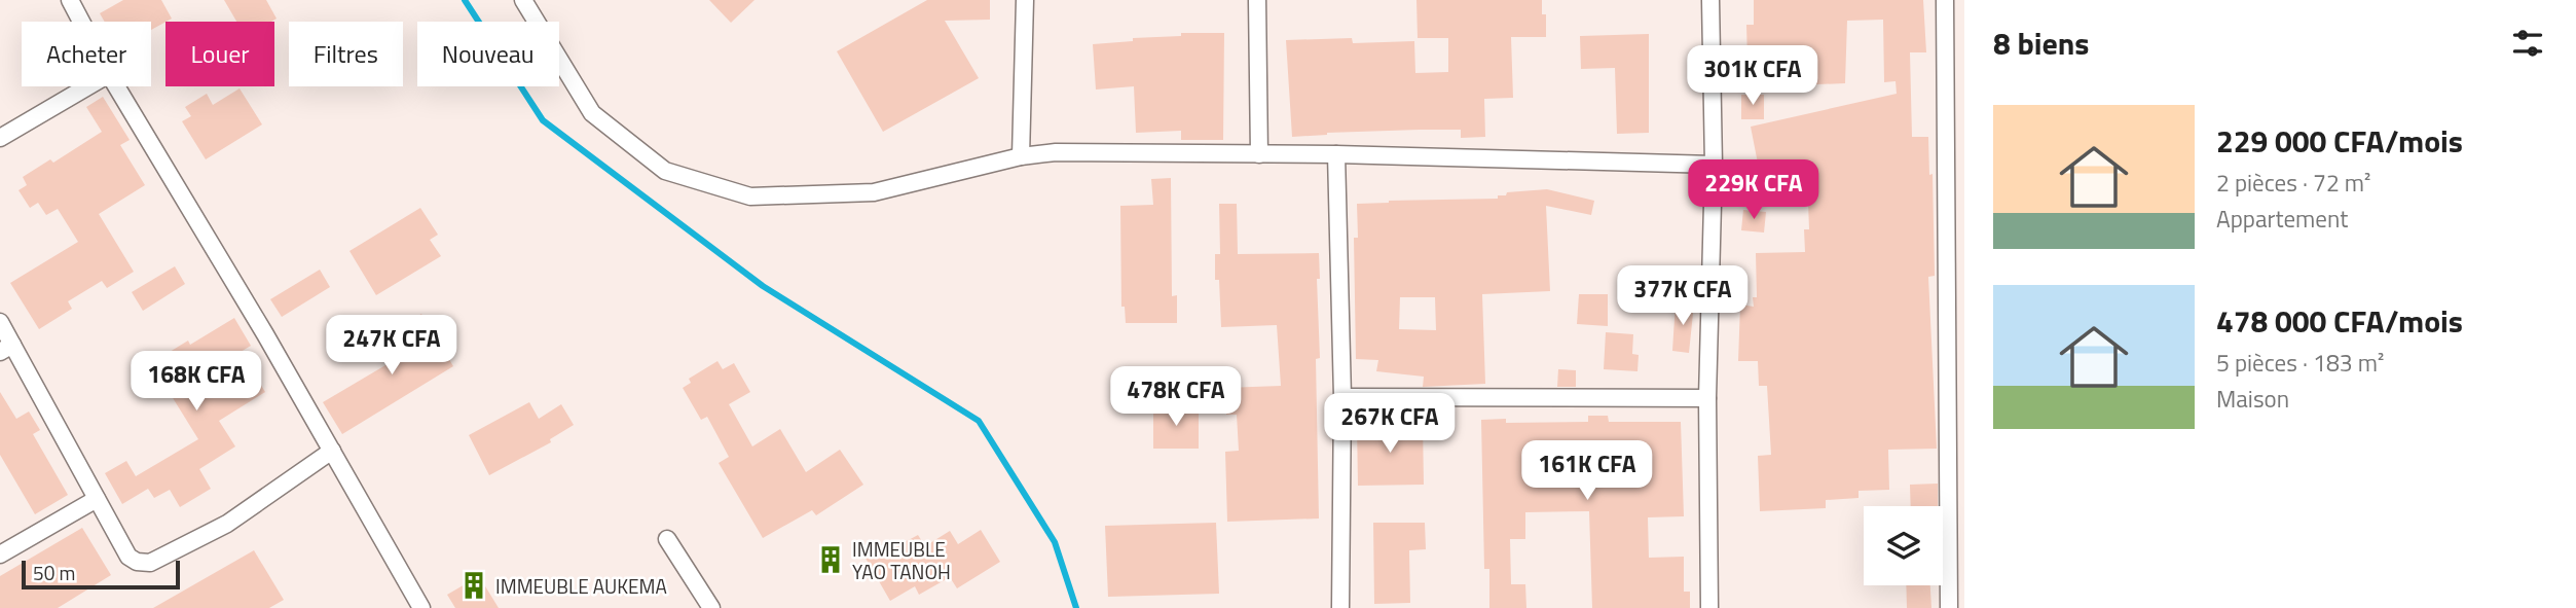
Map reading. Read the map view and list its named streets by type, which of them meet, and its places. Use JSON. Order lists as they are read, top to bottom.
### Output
{
  "places": {
    "building": ["IMMEUBLE YAO TANOH", "IMMEUBLE AUKEMA"]
  },
  "scale_bar": "50 m",
  "page": {
    "heading": "8 biens",
    "chip": [
      "Acheter",
      "Louer",
      "Filtres",
      "Nouveau"
    ],
    "price": [
      "301K CFA",
      "229K CFA",
      "377K CFA",
      "247K CFA",
      "168K CFA",
      "478K CFA",
      "267K CFA",
      "161K CFA"
    ],
    "list": [
      {
        "name": "229 000 CFA/mois",
        "note": "2 pièces · 72 m² · Appartement"
      },
      {
        "name": "478 000 CFA/mois",
        "note": "5 pièces · 183 m² · Maison"
      }
    ],
    "scale": "50 m"
  }
}
